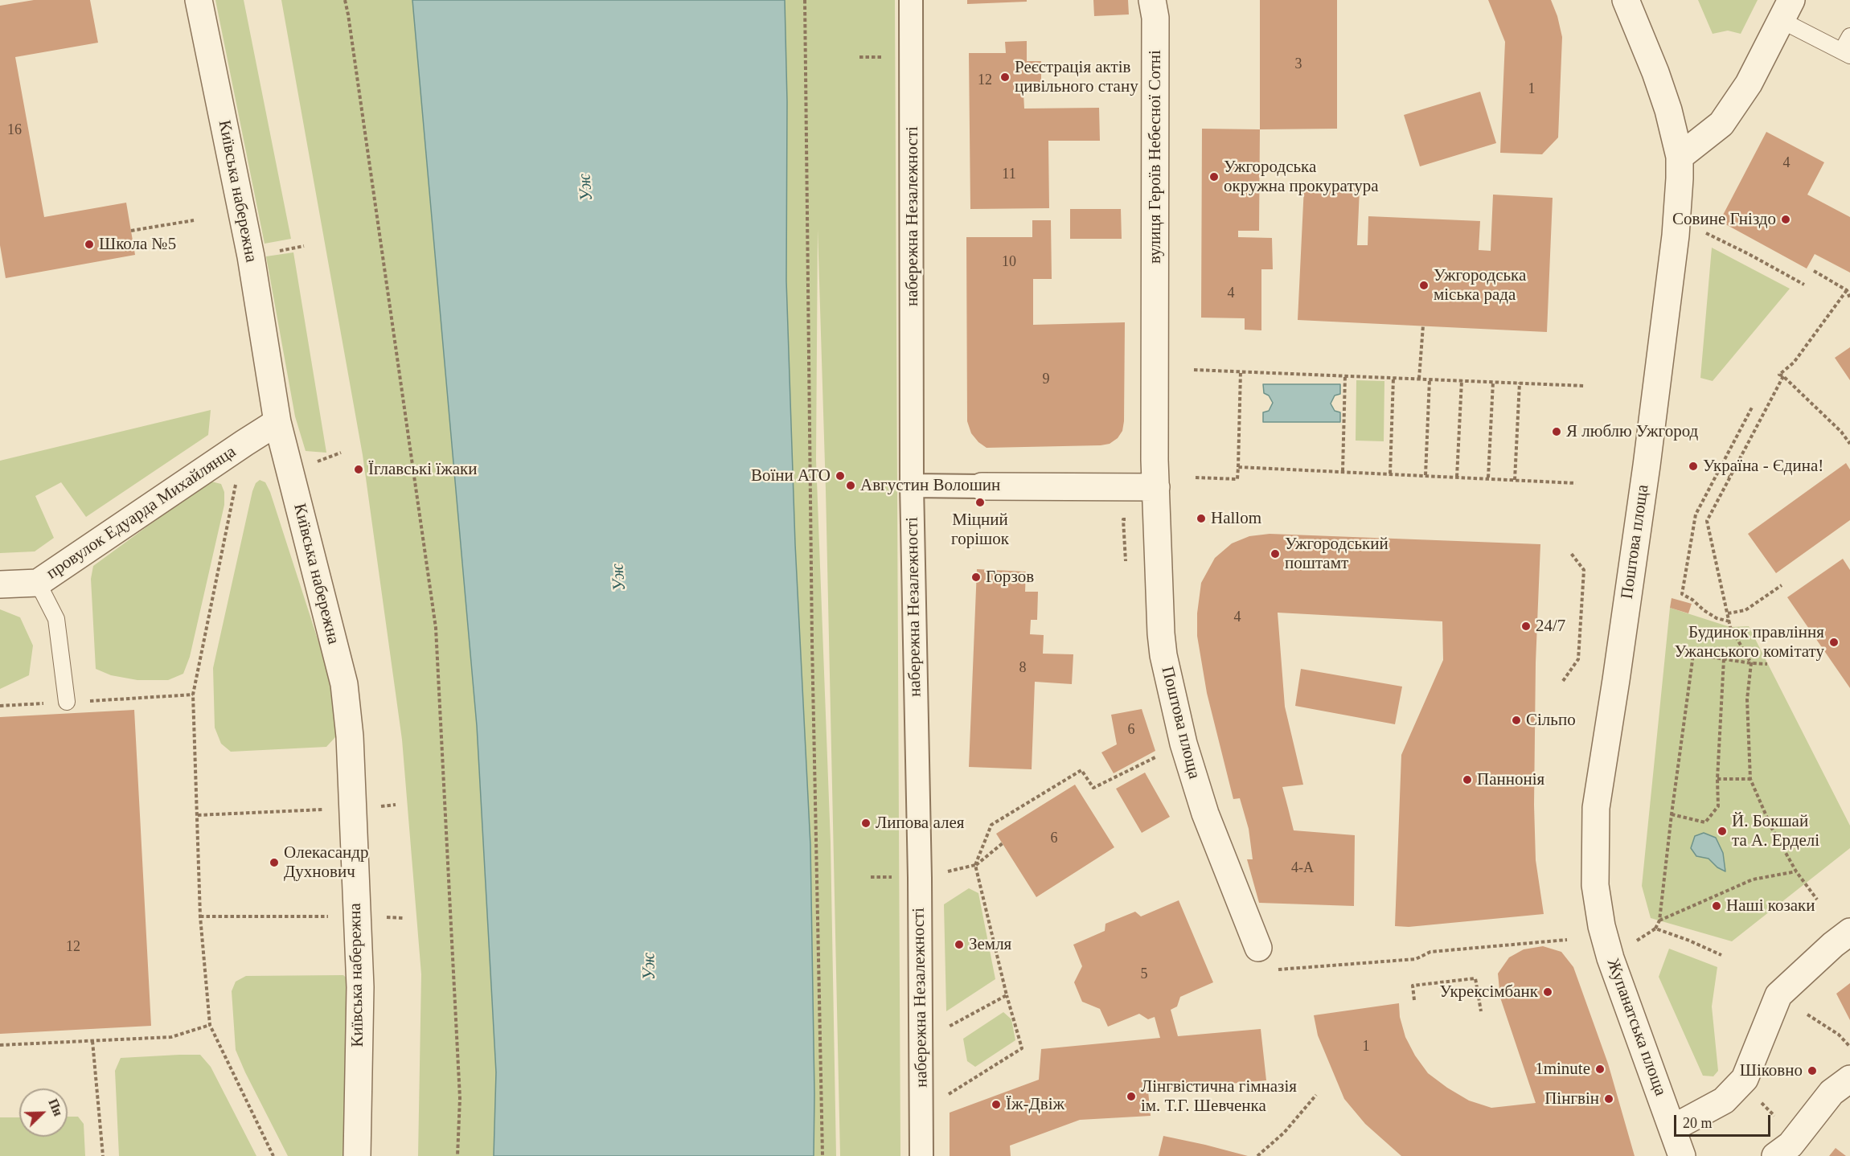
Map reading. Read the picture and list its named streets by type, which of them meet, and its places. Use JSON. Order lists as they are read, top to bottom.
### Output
{
  "streets": {
    "street": [
      "вулиця Героїв Небесної Сотні",
      "Київська набережна",
      "набережна Незалежності",
      "провулок Едуарда Михайлянца",
      "Поштова площа",
      "Жупанатська площа"
    ]
  },
  "crossings": [
    ["вулиця Героїв Небесної Сотні", "Поштова площа"],
    ["Київська набережна", "провулок Едуарда Михайлянца"],
    ["Поштова площа", "Жупанатська площа"]
  ],
  "water": ["Уж"],
  "places": [
    "Реєстрація актів цивільного стану",
    "Ужгородська окружна прокуратура",
    "Совине Гніздо",
    "Школа №5",
    "Ужгородська міська рада",
    "Я люблю Ужгород",
    "Україна - Єдина!",
    "Їглавські їжаки",
    "Воїни АТО",
    "Августин Волошин",
    "Міцний горішок",
    "Hallom",
    "Ужгородський поштамт",
    "Горзов",
    "24/7",
    "Будинок правління Ужанського комітату",
    "Сільпо",
    "Паннонія",
    "Липова алея",
    "Й. Бокшай та А. Ерделі",
    "Олекасандр Духнович",
    "Наші козаки",
    "Земля",
    "Укрексімбанк",
    "1minute",
    "Шіковно",
    "Лінгвістична гімназія ім. Т.Г. Шевченка",
    "Пінгвін",
    "Їж-Двіж"
  ],
  "house_numbers": [
    "3",
    "12",
    "1",
    "16",
    "4",
    "11",
    "10",
    "4",
    "9",
    "4",
    "8",
    "6",
    "6",
    "4-А",
    "12",
    "5",
    "1"
  ],
  "scale_bar": "20 m",
  "north": "top right"
}
